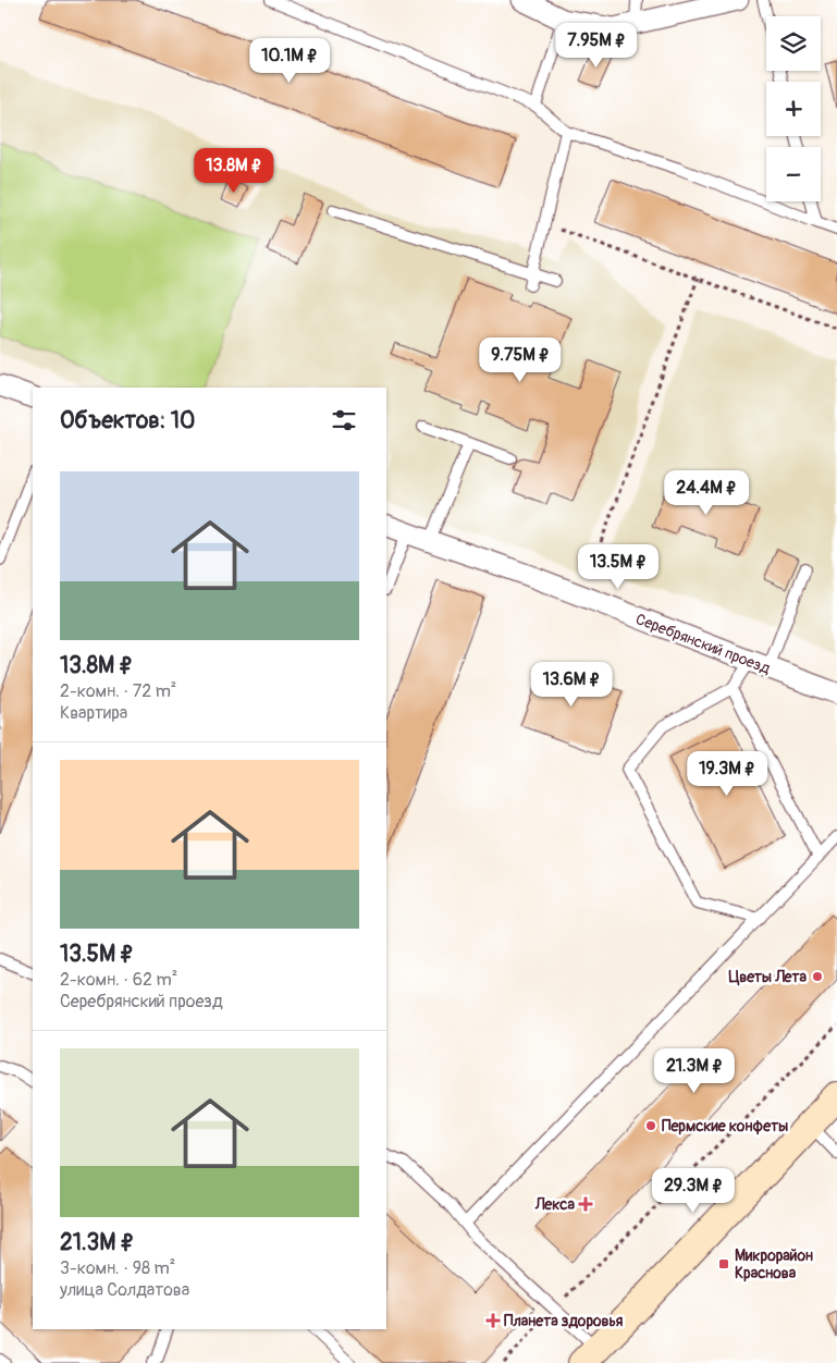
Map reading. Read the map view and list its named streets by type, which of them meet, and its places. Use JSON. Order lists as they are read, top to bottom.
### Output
{
  "streets": {
    "street": ["Серебрянский проезд"]
  },
  "places": {
    "other": ["Цветы Лета", "Пермские конфеты"],
    "health": ["Лекса", "Планета здоровья"],
    "transit": ["Микрорайон Краснова"]
  },
  "page": {
    "map_buttons": ["+", "−"],
    "price": [
      "7.95M ₽",
      "10.1M ₽",
      "13.8M ₽",
      "9.75M ₽",
      "24.4M ₽",
      "13.5M ₽",
      "13.6M ₽",
      "19.3M ₽",
      "21.3M ₽",
      "29.3M ₽"
    ],
    "heading": "Объектов: 10",
    "list": [
      {
        "name": "13.8M ₽",
        "note": "2-комн. · 72 m² · Квартира"
      },
      {
        "name": "13.5M ₽",
        "note": "2-комн. · 62 m² · Серебрянский проезд"
      },
      {
        "name": "21.3M ₽",
        "note": "3-комн. · 98 m² · улица Солдатова"
      }
    ]
  }
}
